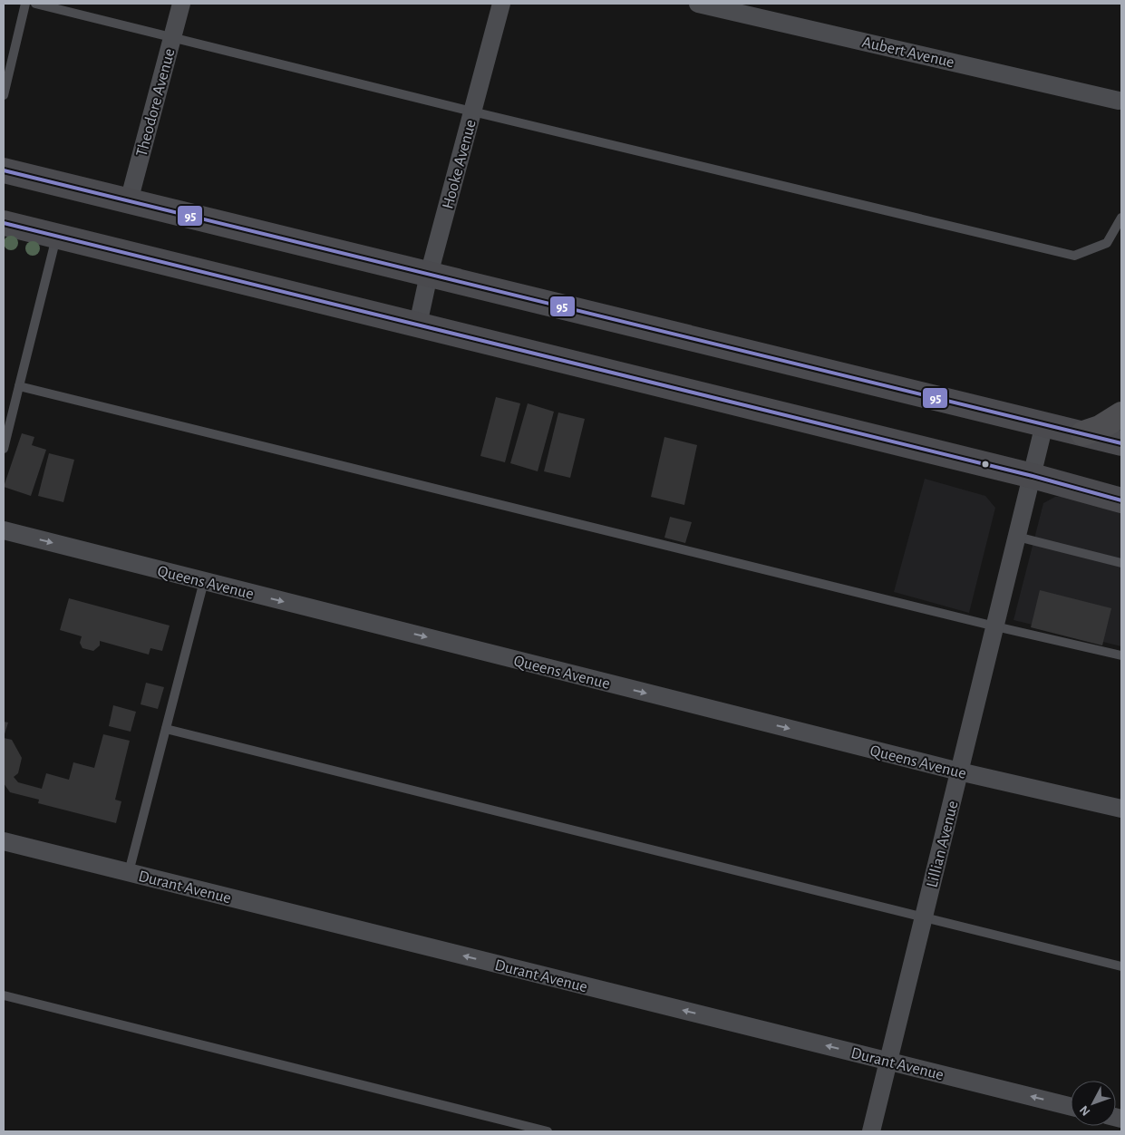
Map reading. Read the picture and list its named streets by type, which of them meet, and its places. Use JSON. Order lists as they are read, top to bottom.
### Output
{
  "streets": {
    "street": [
      "Aubert Avenue",
      "Theodore Avenue",
      "Hooke Avenue",
      "Queens Avenue",
      "Lillian Avenue",
      "Durant Avenue"
    ]
  },
  "crossings": [
    ["Queens Avenue", "Lillian Avenue"],
    ["Lillian Avenue", "Durant Avenue"]
  ],
  "one_way": ["Queens Avenue", "Durant Avenue"],
  "lines": ["transit line 95"],
  "north": "bottom left"
}
